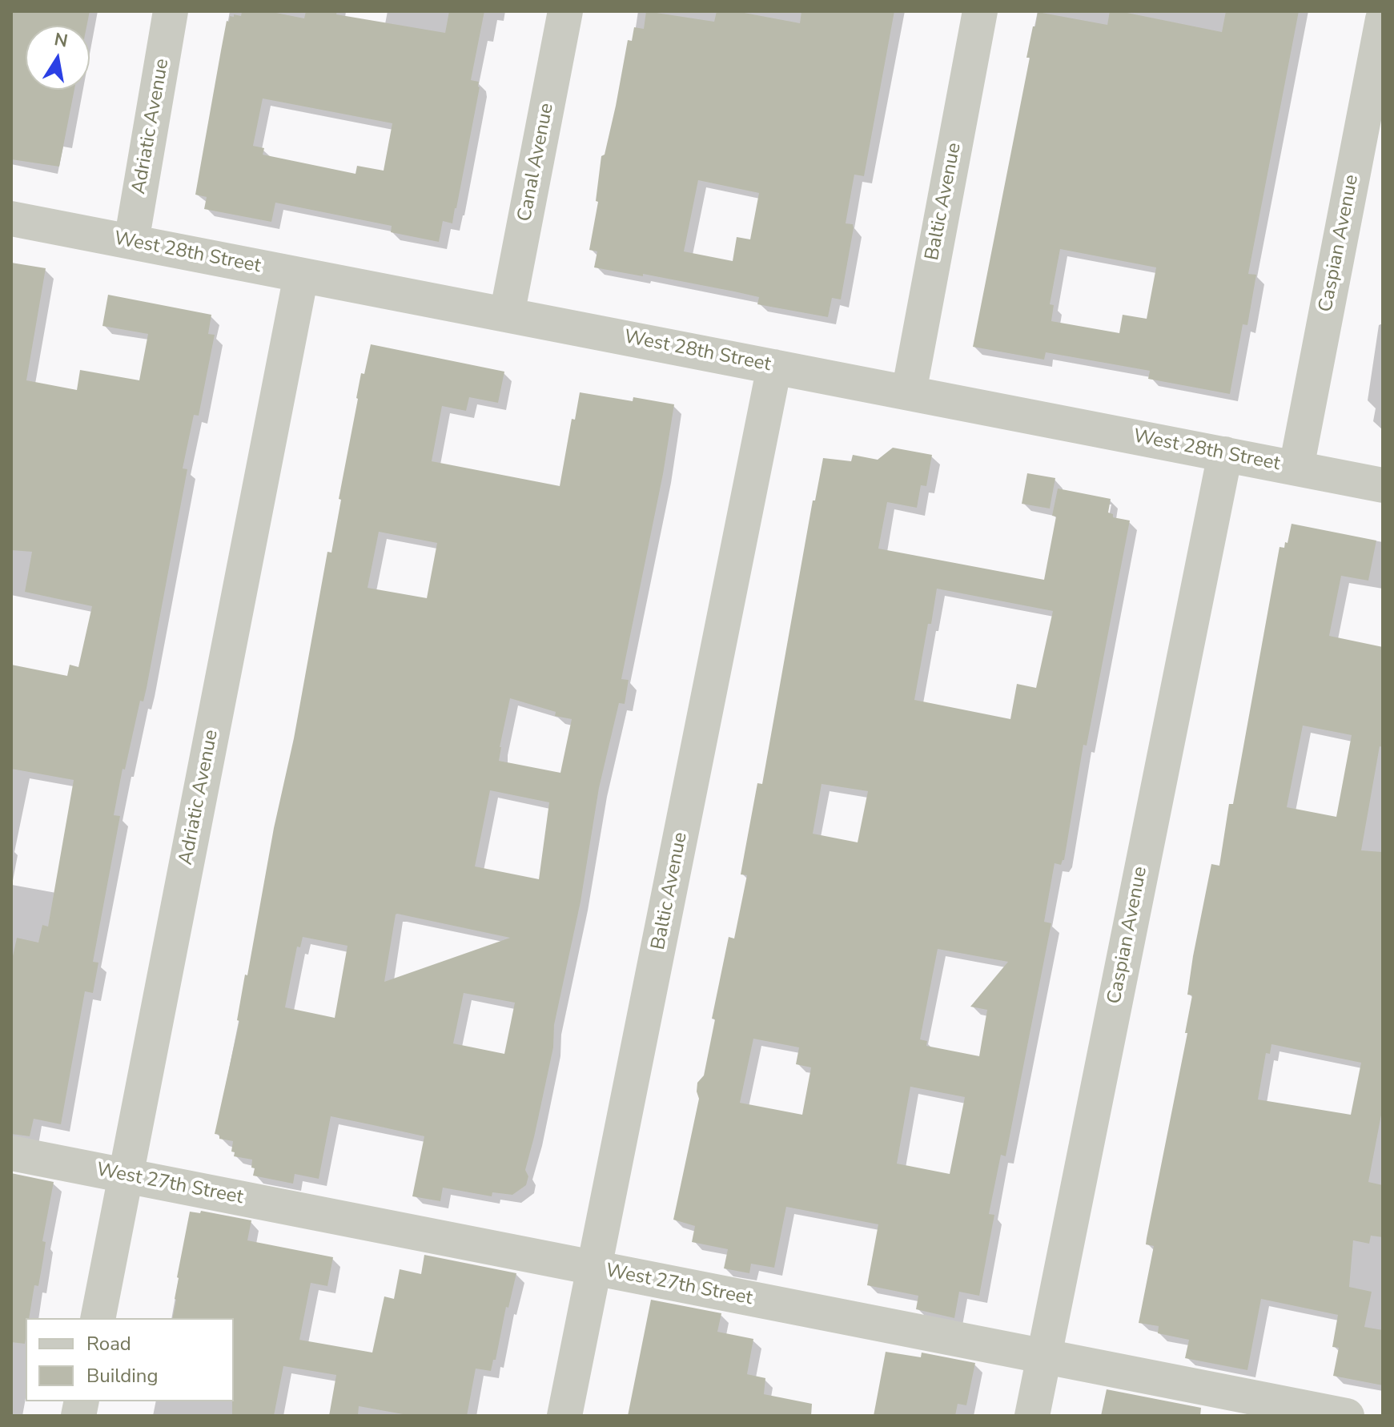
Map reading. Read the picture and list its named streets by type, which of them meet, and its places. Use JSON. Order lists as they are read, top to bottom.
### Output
{
  "streets": {
    "street": [
      "Adriatic Avenue",
      "Canal Avenue",
      "Baltic Avenue",
      "Caspian Avenue",
      "West 28th Street",
      "West 27th Street"
    ]
  },
  "crossings": [
    ["Adriatic Avenue", "West 28th Street"],
    ["Adriatic Avenue", "West 27th Street"],
    ["Canal Avenue", "West 28th Street"],
    ["Baltic Avenue", "West 28th Street"],
    ["Baltic Avenue", "West 27th Street"],
    ["Caspian Avenue", "West 28th Street"],
    ["Caspian Avenue", "West 27th Street"]
  ],
  "legend": ["Road", "Building"],
  "north": "top"
}
